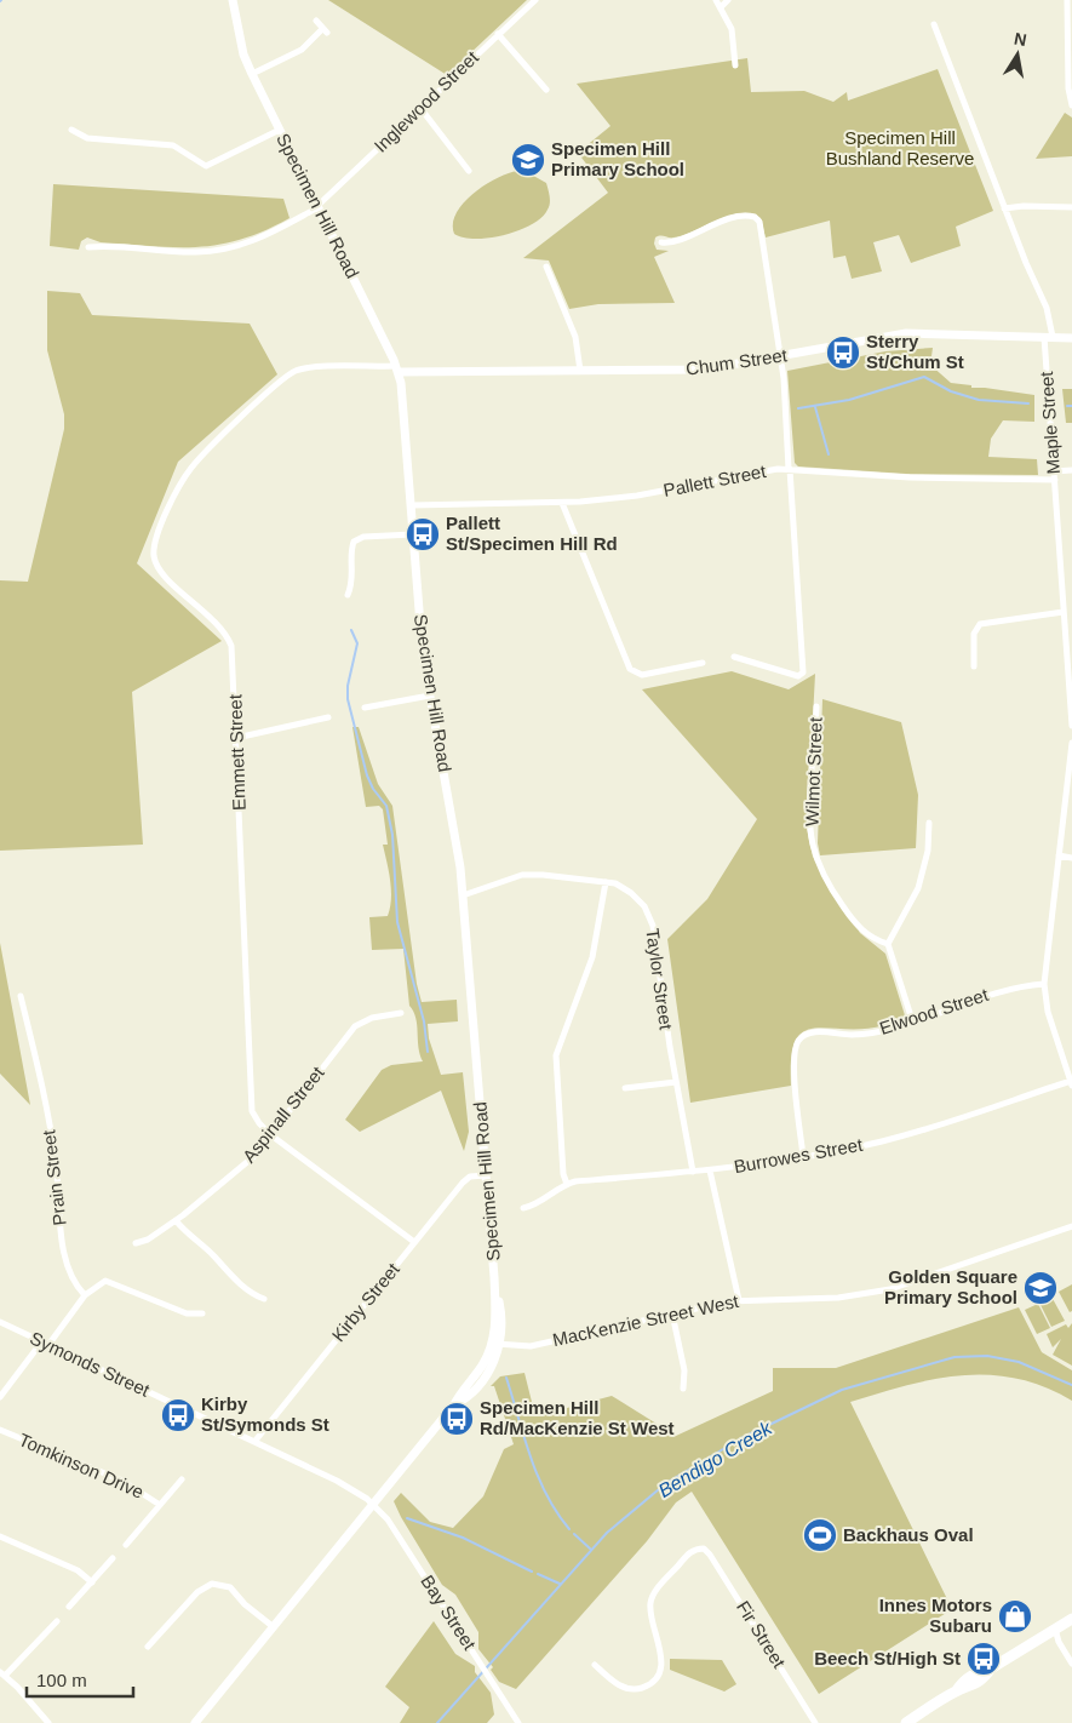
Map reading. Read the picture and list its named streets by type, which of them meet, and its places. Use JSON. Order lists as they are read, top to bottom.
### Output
{
  "streets": {
    "main road": ["Specimen Hill Road", "Chum Street"],
    "street": [
      "Inglewood Street",
      "Maple Street",
      "Pallett Street",
      "Emmett Street",
      "Wilmot Street",
      "Taylor Street",
      "Elwood Street",
      "Aspinall Street",
      "Burrowes Street",
      "Prain Street",
      "Kirby Street",
      "MacKenzie Street West",
      "Symonds Street",
      "Tomkinson Drive",
      "Bay Street",
      "Fir Street"
    ]
  },
  "crossings": [
    ["Inglewood Street", "Specimen Hill Road"],
    ["Specimen Hill Road", "Chum Street"],
    ["Specimen Hill Road", "Pallett Street"],
    ["Specimen Hill Road", "Emmett Street"],
    ["Specimen Hill Road", "Taylor Street"],
    ["Specimen Hill Road", "Kirby Street"],
    ["Specimen Hill Road", "MacKenzie Street West"],
    ["Chum Street", "Maple Street"],
    ["Chum Street", "Emmett Street"],
    ["Maple Street", "Pallett Street"],
    ["Emmett Street", "Aspinall Street"],
    ["Emmett Street", "Kirby Street"],
    ["Taylor Street", "Burrowes Street"],
    ["Elwood Street", "Burrowes Street"],
    ["Kirby Street", "Symonds Street"],
    ["Symonds Street", "Bay Street"]
  ],
  "water": ["Bendigo Creek"],
  "parks": ["Specimen Hill Bushland Reserve"],
  "places": {
    "school or university": ["Specimen Hill Primary School", "Golden Square Primary School"],
    "bus stop": [
      "Sterry St/Chum St",
      "Pallett St/Specimen Hill Rd",
      "Kirby St/Symonds St",
      "Specimen Hill Rd/MacKenzie St West",
      "Beech St/High St"
    ],
    "sports": ["Backhaus Oval"],
    "shop": ["Innes Motors Subaru"]
  },
  "scale_bar": "100 m",
  "north": "top"
}
